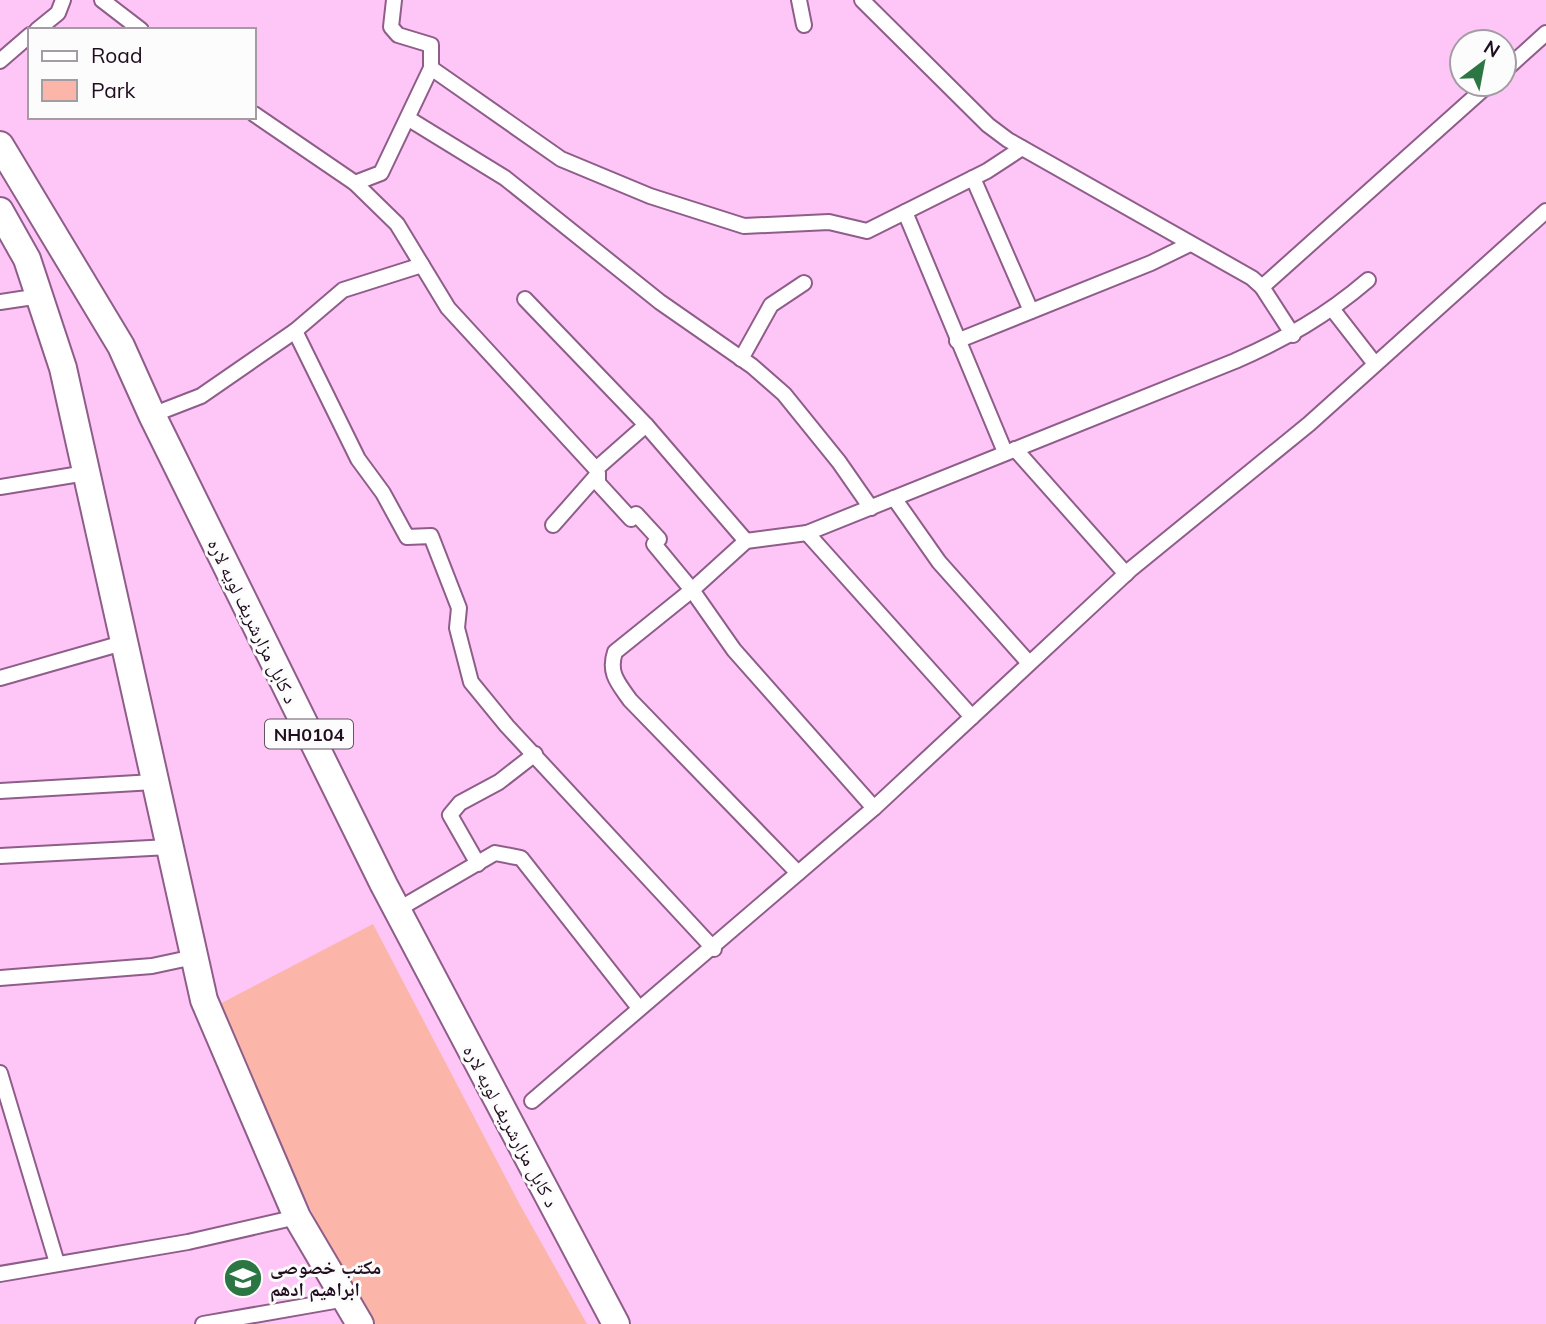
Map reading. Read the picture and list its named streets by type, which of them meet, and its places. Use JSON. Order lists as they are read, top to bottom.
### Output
{
  "streets": {
    "highway": ["د کابل مزارشریف لویه لاره", "NH0104"]
  },
  "places": {
    "school or university": ["مکتب خصوصی ابراهیم ادهم"]
  },
  "legend": ["Road", "Park"],
  "north": "top right"
}
